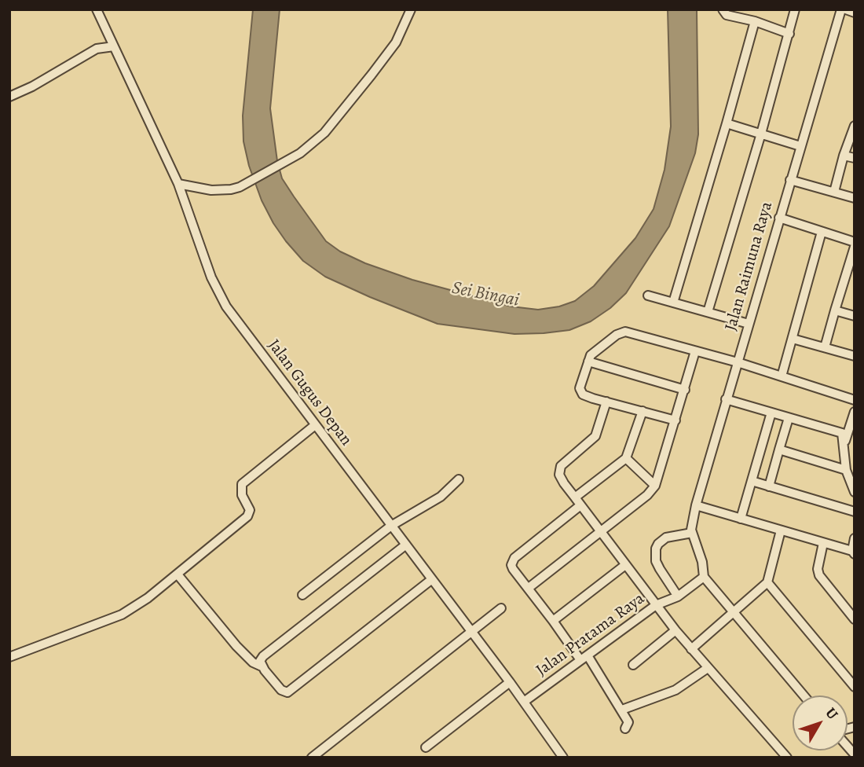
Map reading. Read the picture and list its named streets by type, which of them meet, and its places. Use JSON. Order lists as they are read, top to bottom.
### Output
{
  "streets": {
    "street": ["Jalan Raimuna Raya", "Jalan Gugus Depan", "Jalan Pratama Raya"]
  },
  "crossings": [
    ["Jalan Raimuna Raya", "Jalan Pratama Raya"],
    ["Jalan Gugus Depan", "Jalan Pratama Raya"]
  ],
  "water": ["Sei Bingai"],
  "north": "top right"
}
